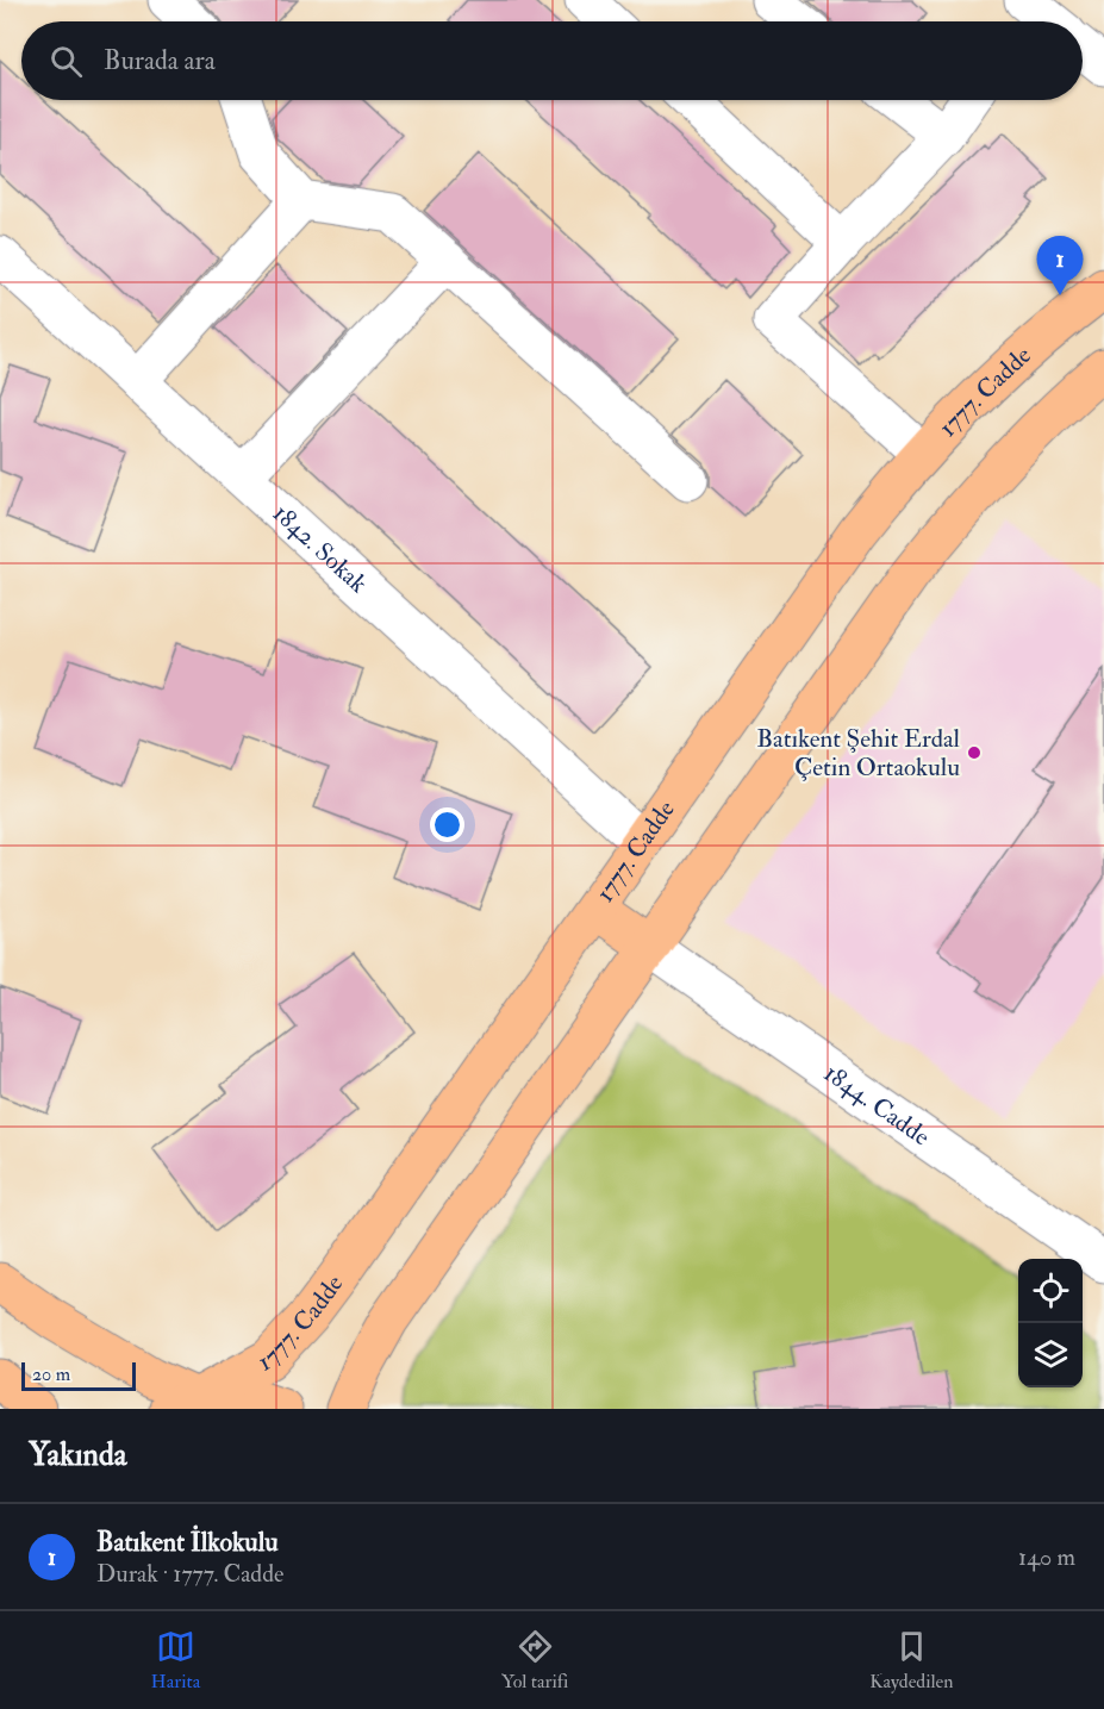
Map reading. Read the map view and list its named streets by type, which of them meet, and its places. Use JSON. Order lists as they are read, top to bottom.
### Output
{
  "streets": {
    "main road": ["1777. Cadde"],
    "street": ["1842. Sokak", "1844. Cadde"]
  },
  "crossings": [
    ["1777. Cadde", "1842. Sokak"]
  ],
  "places": ["Batıkent Şehit Erdal Çetin Ortaokulu"],
  "scale_bar": "20 m",
  "page": {
    "search": "Burada ara",
    "pins": "1",
    "scale": "20 m",
    "heading": "Yakında",
    "list": [
      {
        "mark": "1",
        "name": "Batıkent İlkokulu",
        "note": "Durak · 1777. Cadde",
        "value": "140 m"
      }
    ],
    "nav": ["Harita", "Yol tarifi", "Kaydedilen"]
  }
}
